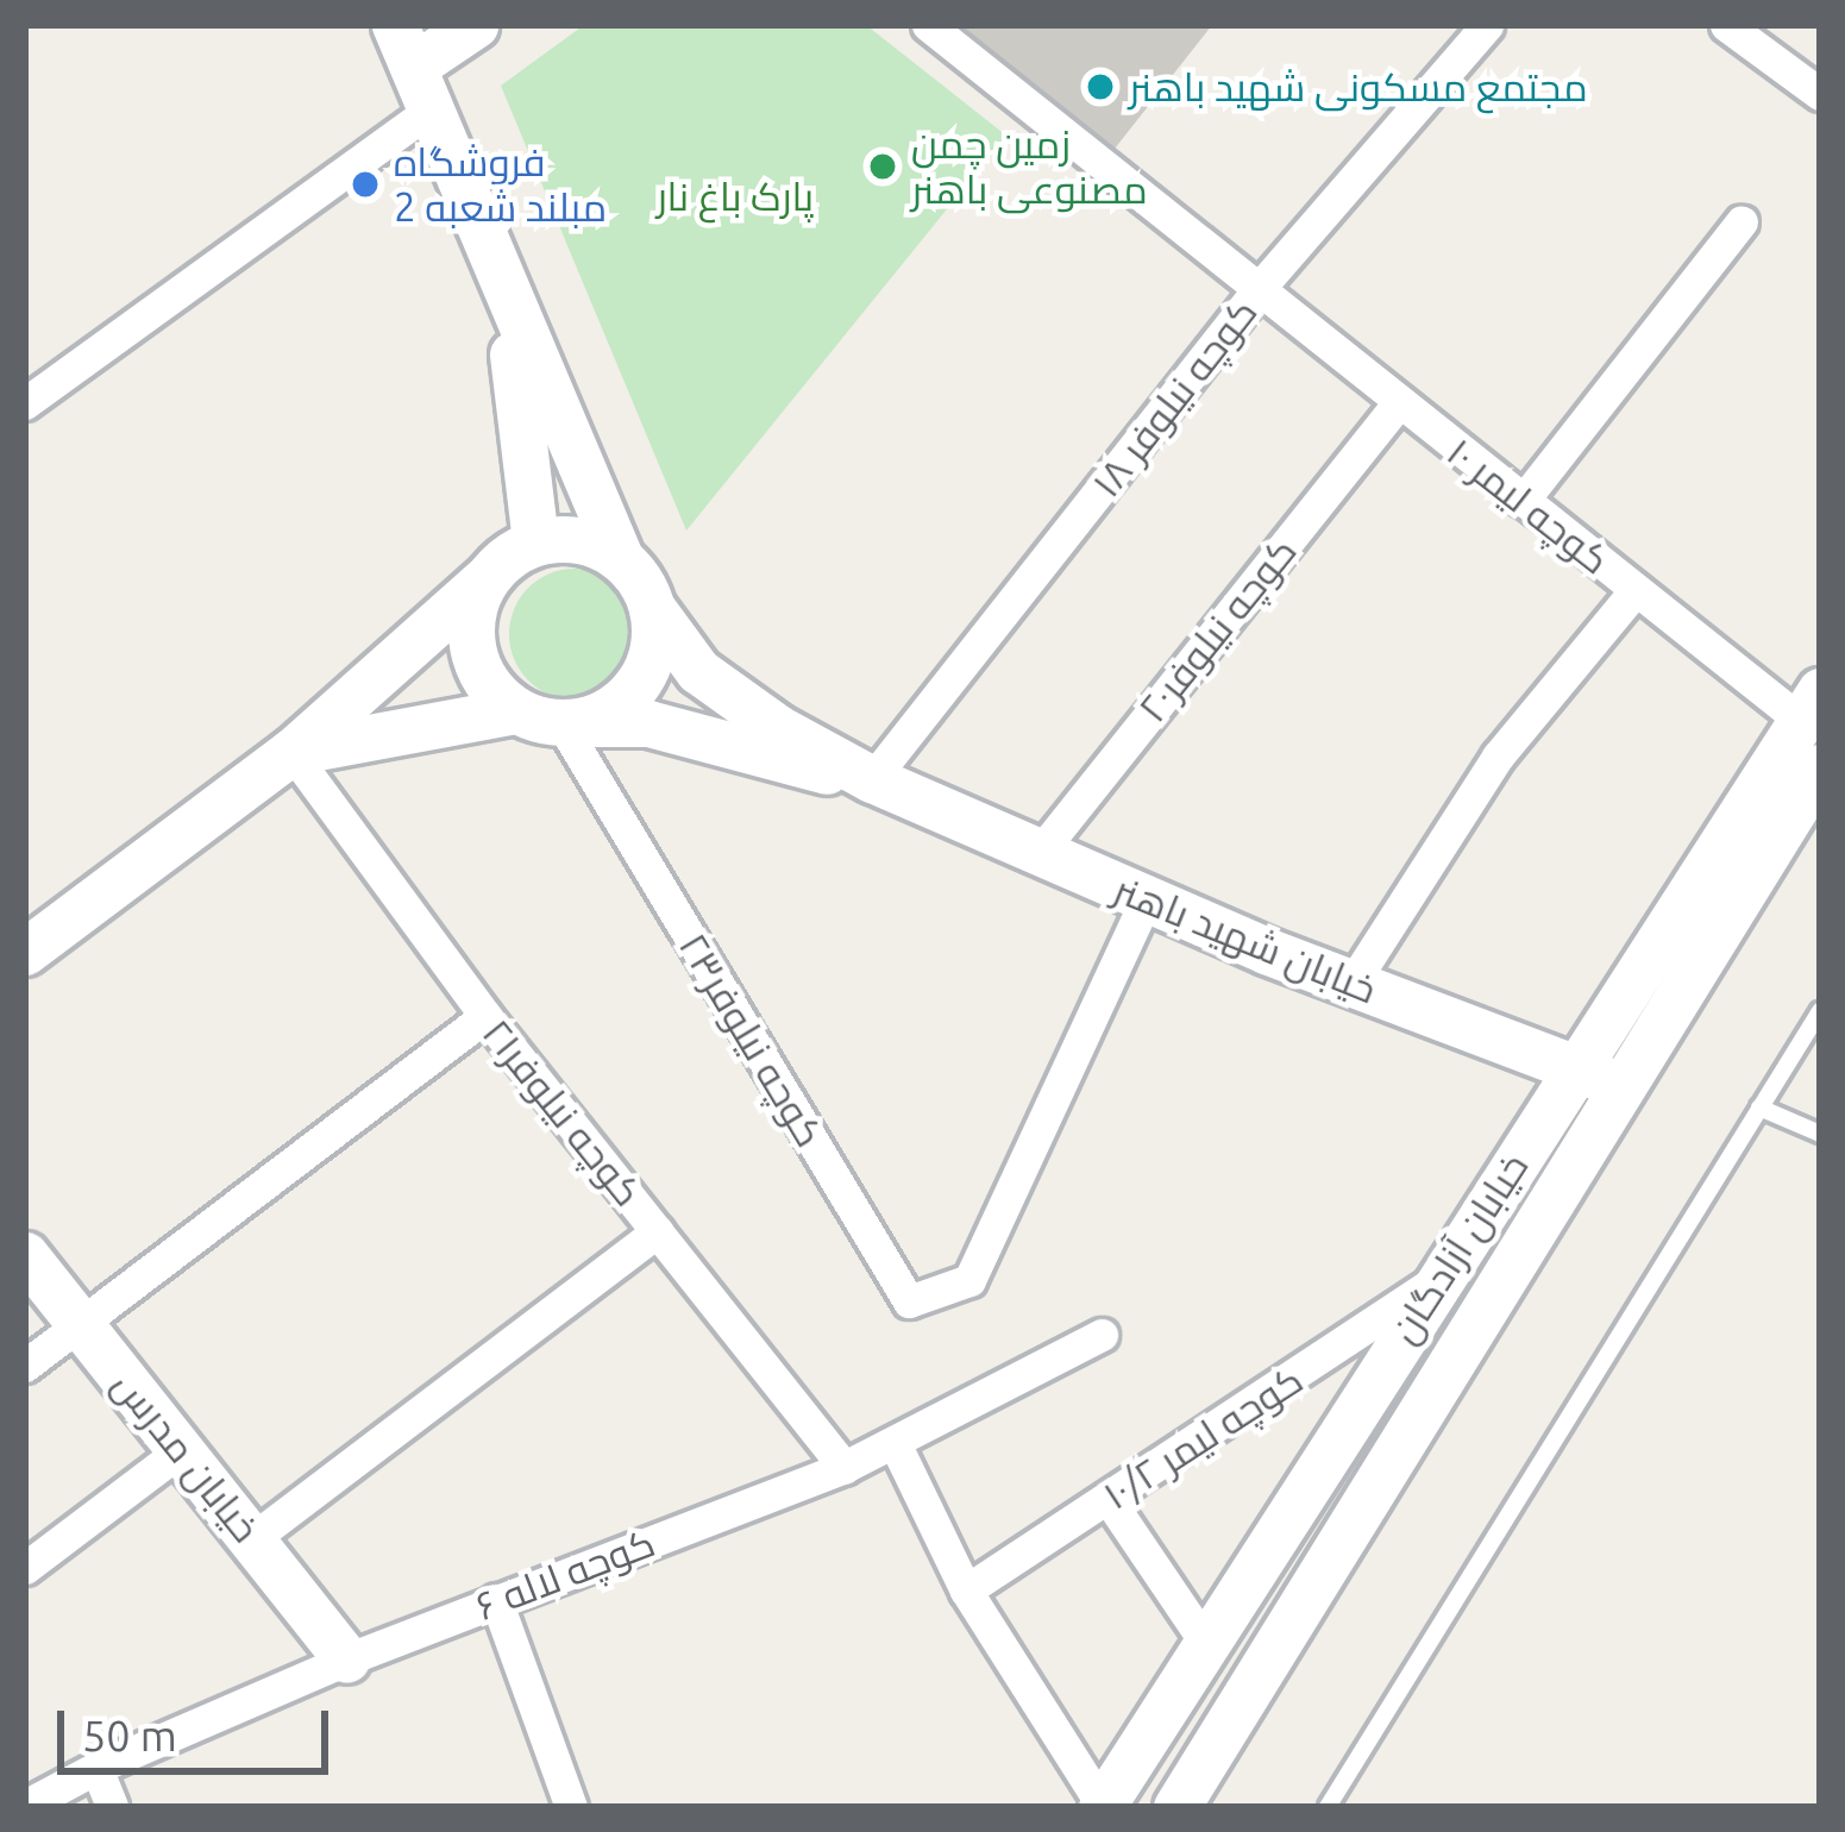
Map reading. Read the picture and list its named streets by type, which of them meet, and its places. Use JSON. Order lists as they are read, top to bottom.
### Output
{
  "streets": {
    "street": [
      "کوچه نیلوفر ۱۸",
      "کوچه لیمر ۱۰",
      "کوچه نیلوفر۲۰",
      "خیابان شهید باهنر",
      "کوچه نیلوفر۲۳",
      "کوچه نیلوفر۲۱",
      "خیابان آزادگان",
      "کوچه لیمر ۱۰/۲",
      "خیابان مدرس",
      "کوچه لاله ۶"
    ]
  },
  "crossings": [
    ["کوچه نیلوفر ۱۸", "کوچه لیمر ۱۰"],
    ["کوچه نیلوفر ۱۸", "خیابان شهید باهنر"],
    ["کوچه لیمر ۱۰", "کوچه نیلوفر۲۰"],
    ["کوچه لیمر ۱۰", "خیابان آزادگان"],
    ["کوچه نیلوفر۲۰", "خیابان شهید باهنر"],
    ["خیابان شهید باهنر", "کوچه نیلوفر۲۳"],
    ["خیابان شهید باهنر", "خیابان آزادگان"],
    ["کوچه نیلوفر۲۱", "کوچه لاله ۶"],
    ["خیابان آزادگان", "کوچه لیمر ۱۰/۲"],
    ["خیابان مدرس", "کوچه لاله ۶"]
  ],
  "parks": ["پارک باغ نار"],
  "places": ["مجتمع مسکونی شهید باهنر", "زمین چمن مصنوعی باهنر", "فروشگاه مبلند شعبه 2"],
  "scale_bar": "50 m"
}
